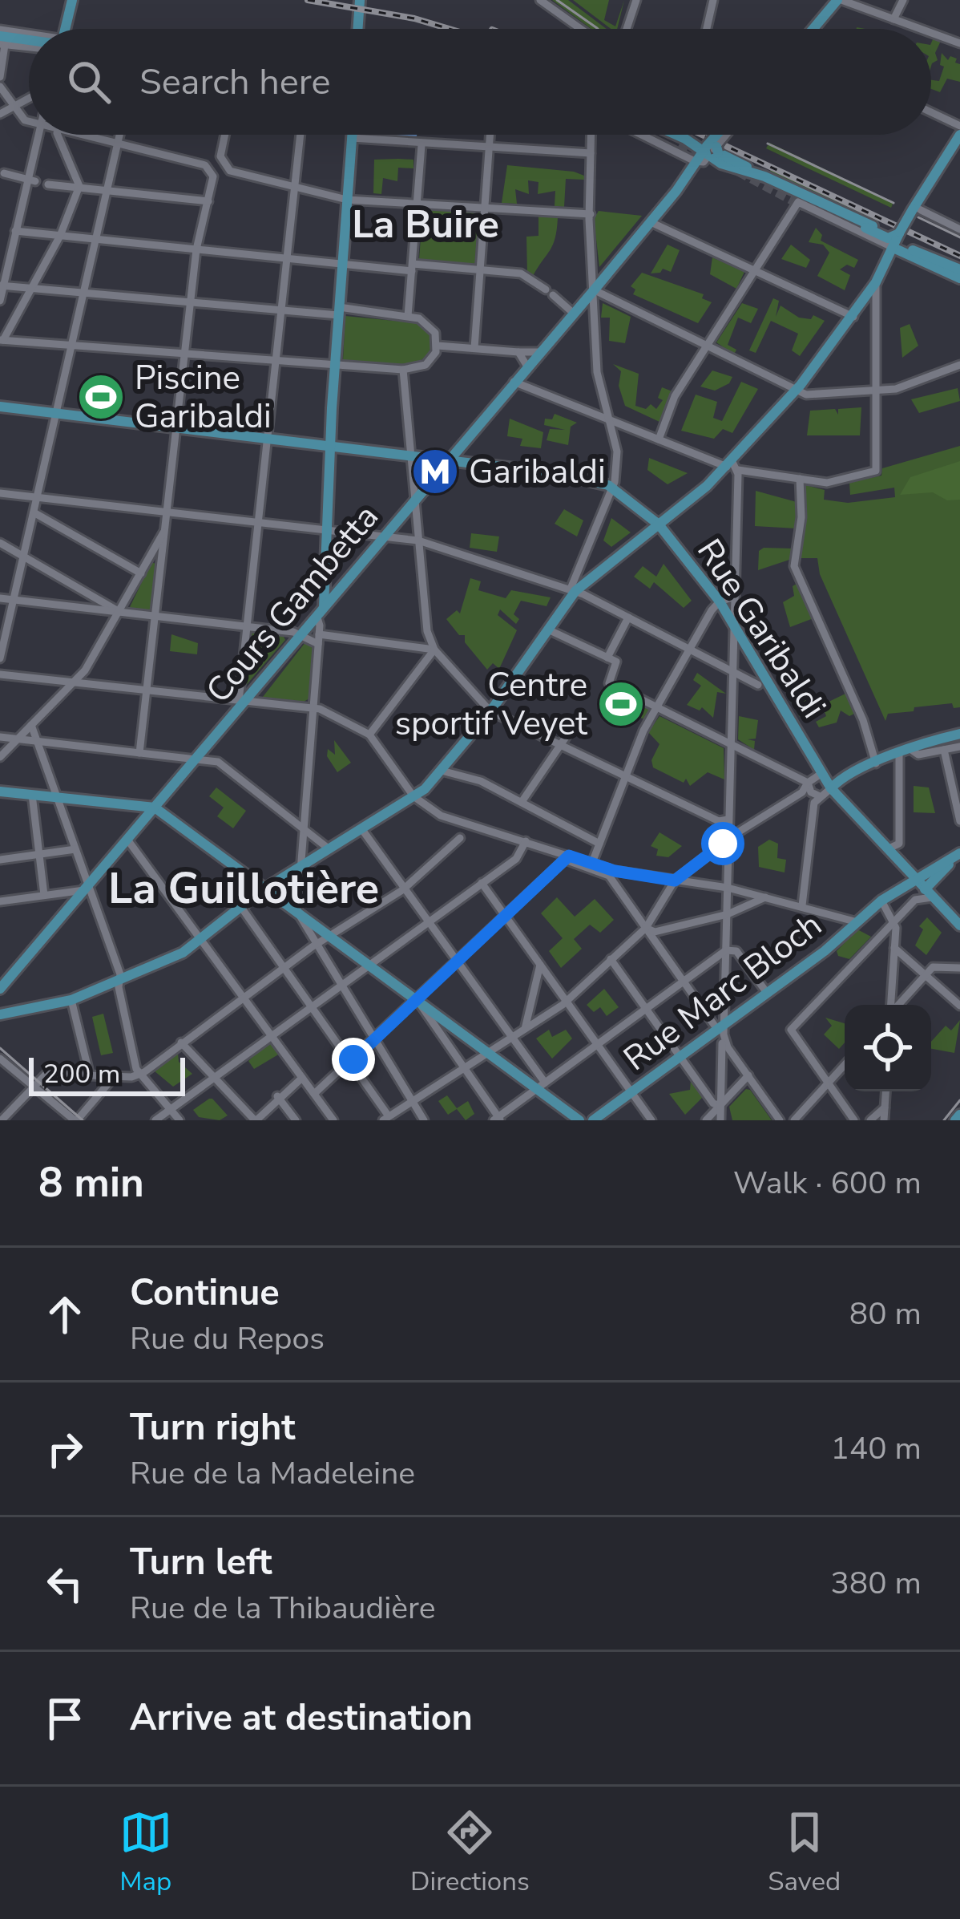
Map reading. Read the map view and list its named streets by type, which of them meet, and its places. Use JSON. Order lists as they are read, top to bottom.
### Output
{
  "streets": {
    "main road": ["Cours Gambetta", "Rue Garibaldi", "Rue Marc Bloch"]
  },
  "crossings": [
    ["Cours Gambetta", "Rue Garibaldi"],
    ["Rue Garibaldi", "Rue Marc Bloch"]
  ],
  "districts": ["La Buire", "La Guillotière"],
  "places": {
    "sports": ["Piscine Garibaldi", "Centre sportif Veyet"],
    "metro station": ["Garibaldi"]
  },
  "scale_bar": "200 m",
  "page": {
    "search": "Search here",
    "scale": "200 m",
    "heading": ["8 min", "Walk · 600 m"],
    "list": [
      ["Continue", "Rue du Repos", "80 m"],
      ["Turn right", "Rue de la Madeleine", "140 m"],
      ["Turn left", "Rue de la Thibaudière", "380 m"],
      "Arrive at destination"
    ],
    "nav": ["Map", "Directions", "Saved"]
  }
}
